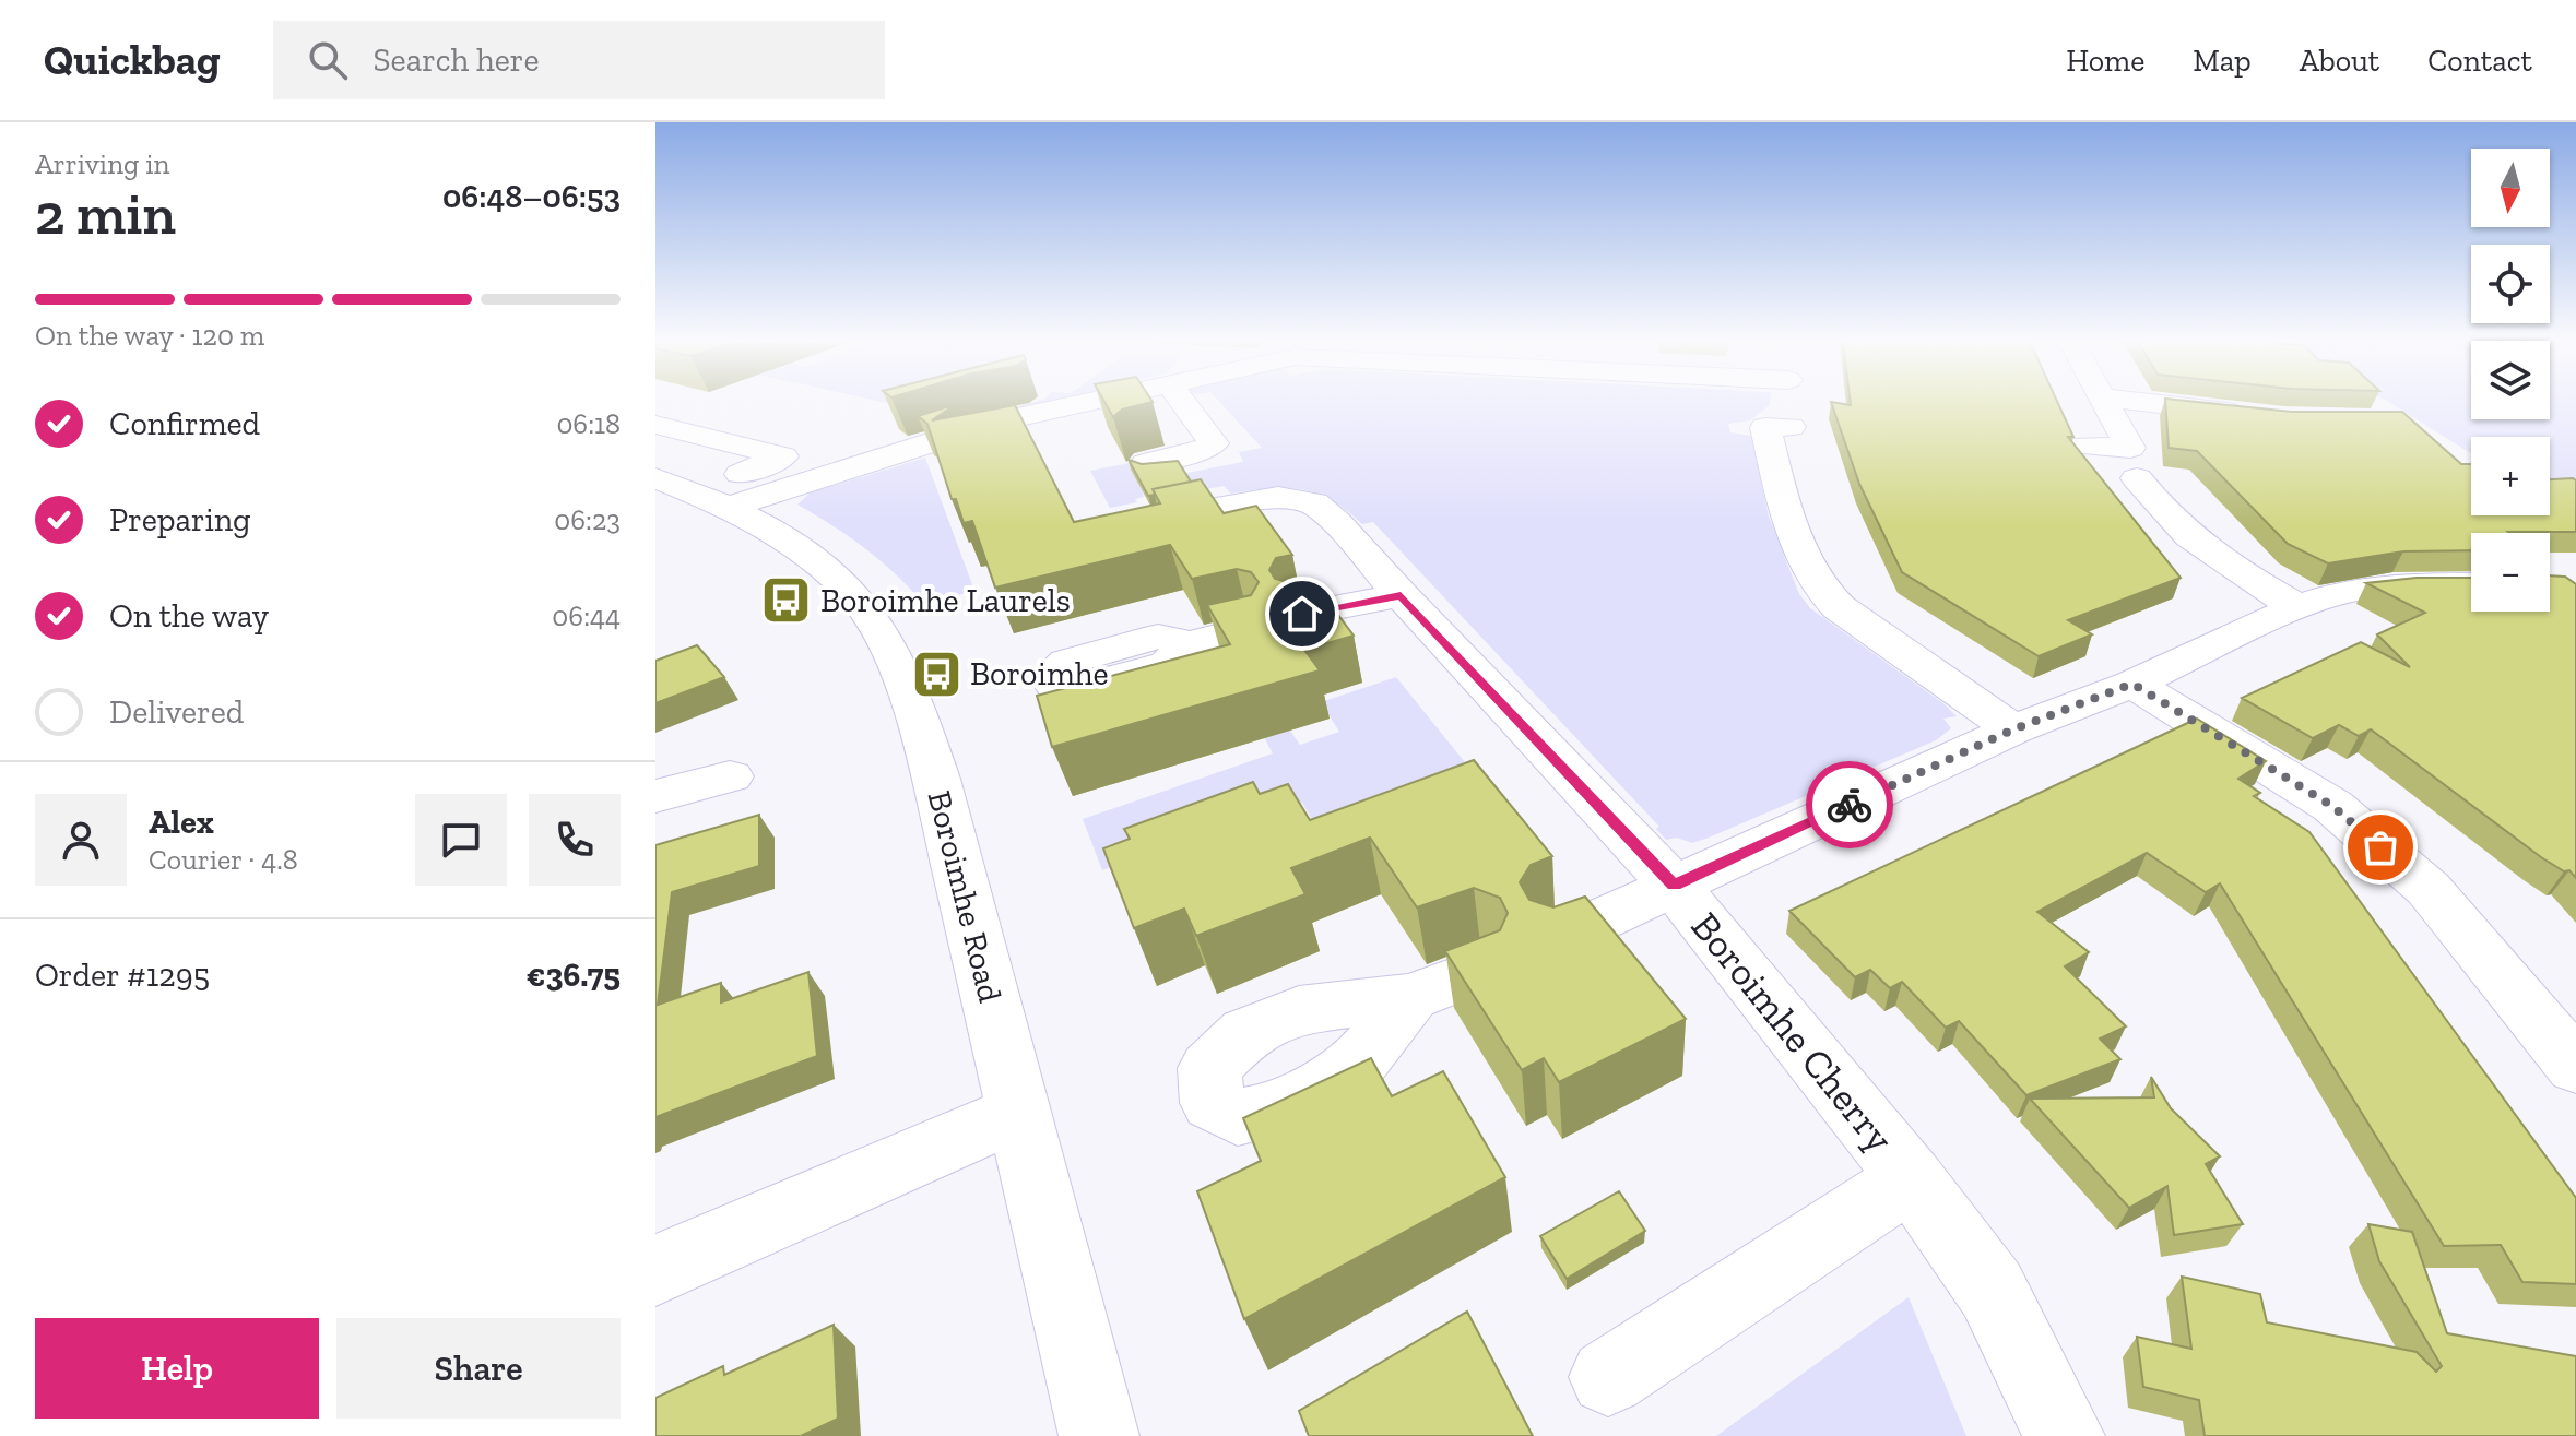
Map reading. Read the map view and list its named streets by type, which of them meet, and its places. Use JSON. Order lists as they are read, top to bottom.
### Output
{
  "streets": {
    "street": ["Boroimhe Road", "Boroimhe Cherry"]
  },
  "places": {
    "bus stop": ["Boroimhe Laurels", "Boroimhe"]
  },
  "north": "bottom",
  "page": {
    "header": "Quickbag",
    "search": "Search here",
    "nav": [
      "Home",
      "Map",
      "About",
      "Contact"
    ],
    "heading": ["2 min", "Arriving in", "06:48–06:53"],
    "panel": [
      "Alex",
      "Courier · 4.8",
      "Order #1295",
      "€36.75"
    ],
    "map_buttons": ["+", "−"],
    "bar": "On the way · 120 m",
    "list": [
      ["Confirmed", "06:18"],
      ["Preparing", "06:23"],
      ["On the way", "06:44"],
      "Delivered"
    ],
    "buttons": ["Help", "Share"]
  }
}
